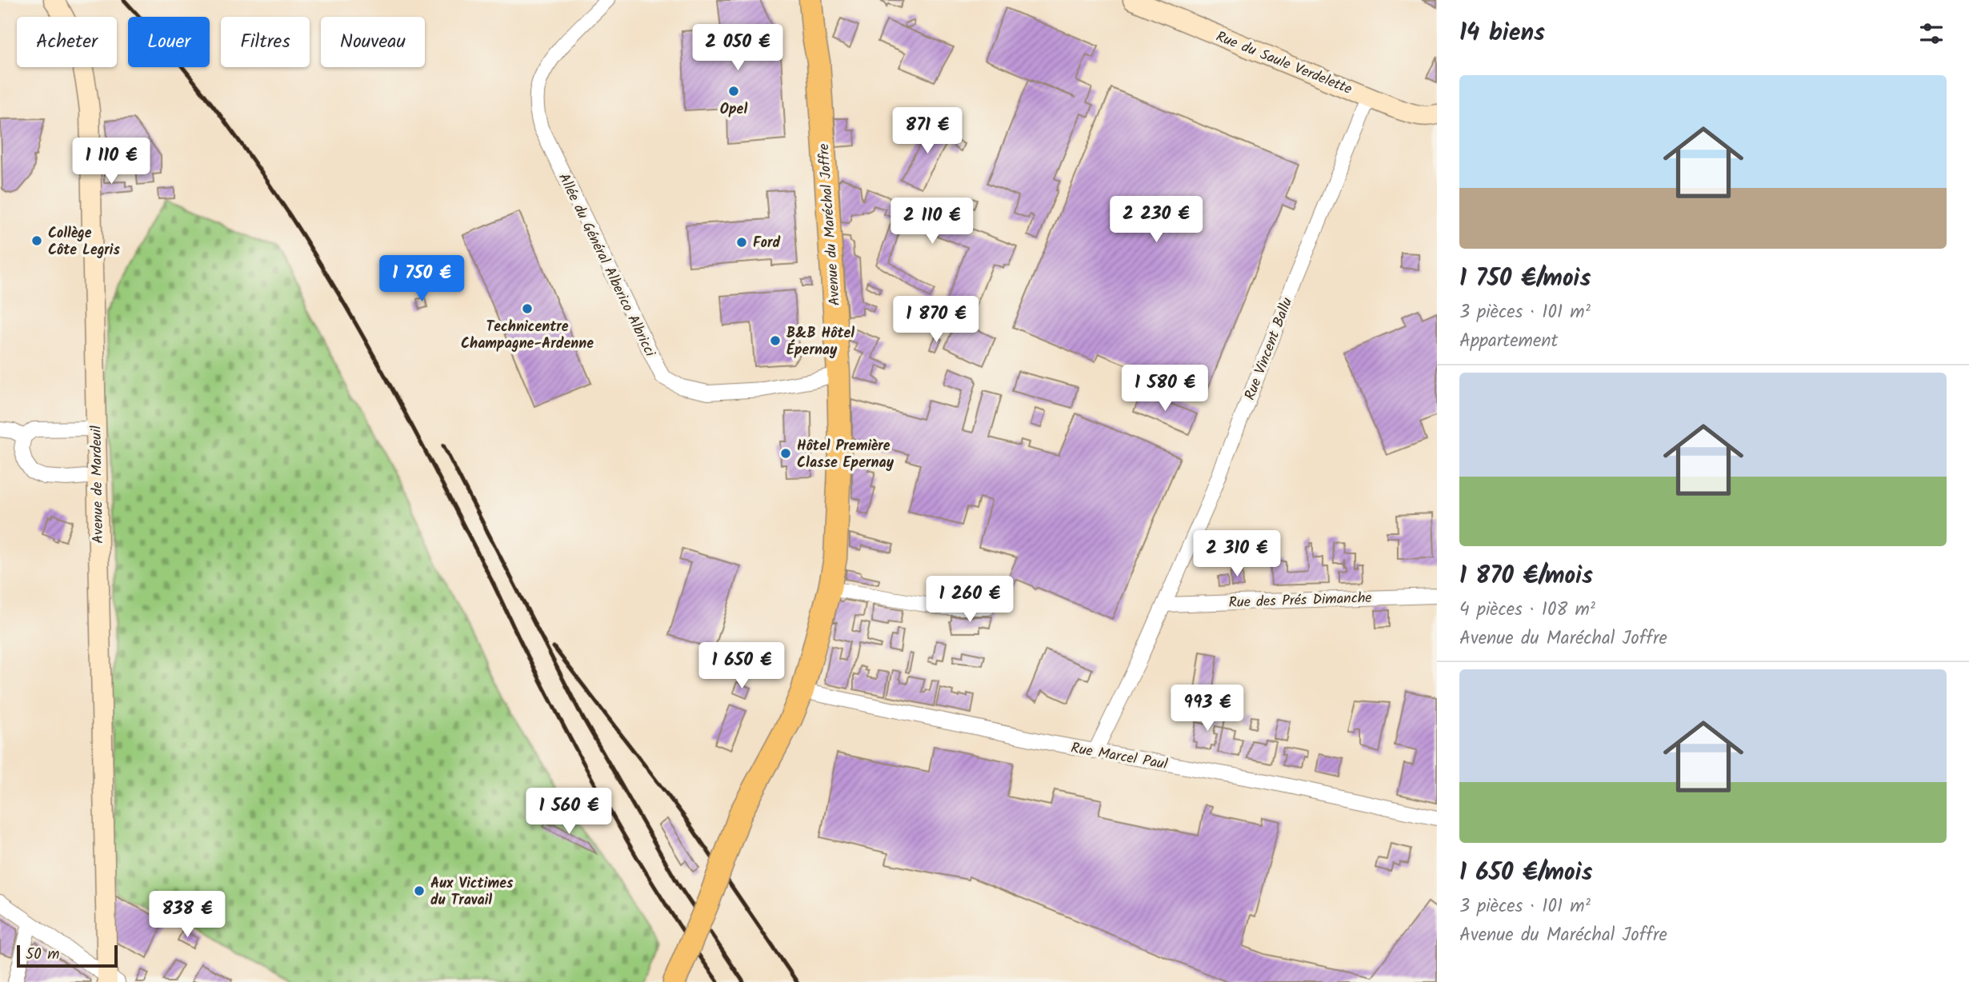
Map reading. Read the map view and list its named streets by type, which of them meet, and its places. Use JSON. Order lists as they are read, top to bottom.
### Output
{
  "streets": {
    "main road": ["Avenue du Maréchal Joffre"],
    "street": [
      "Rue du Saule Verdelette",
      "Allée du Général Alberico Albricci",
      "Rue Vincent Ballu",
      "Avenue de Mardeuil",
      "Rue des Prés Dimanche",
      "Rue Marcel Paul"
    ]
  },
  "crossings": [
    ["Rue du Saule Verdelette", "Rue Vincent Ballu"],
    ["Avenue du Maréchal Joffre", "Allée du Général Alberico Albricci"],
    ["Avenue du Maréchal Joffre", "Rue Marcel Paul"],
    ["Rue Vincent Ballu", "Rue des Prés Dimanche"],
    ["Rue Vincent Ballu", "Rue Marcel Paul"]
  ],
  "places": [
    "Opel",
    "Collège Côte Legris",
    "Ford",
    "Technicentre Champagne-Ardenne",
    "B&B Hôtel Épernay",
    "Hôtel Première Classe Epernay",
    "Aux Victimes du Travail"
  ],
  "scale_bar": "50 m",
  "page": {
    "heading": "14 biens",
    "chip": [
      "Acheter",
      "Louer",
      "Filtres",
      "Nouveau"
    ],
    "price": [
      "2 050 €",
      "871 €",
      "1 110 €",
      "2 230 €",
      "2 110 €",
      "1 750 €",
      "1 870 €",
      "1 580 €",
      "2 310 €",
      "1 260 €",
      "1 650 €",
      "993 €",
      "1 560 €",
      "838 €"
    ],
    "list": [
      {
        "name": "1 750 €/mois",
        "note": "3 pièces · 101 m² · Appartement"
      },
      {
        "name": "1 870 €/mois",
        "note": "4 pièces · 108 m² · Avenue du Maréchal Joffre"
      },
      {
        "name": "1 650 €/mois",
        "note": "3 pièces · 101 m² · Avenue du Maréchal Joffre"
      }
    ],
    "scale": "50 m"
  }
}
